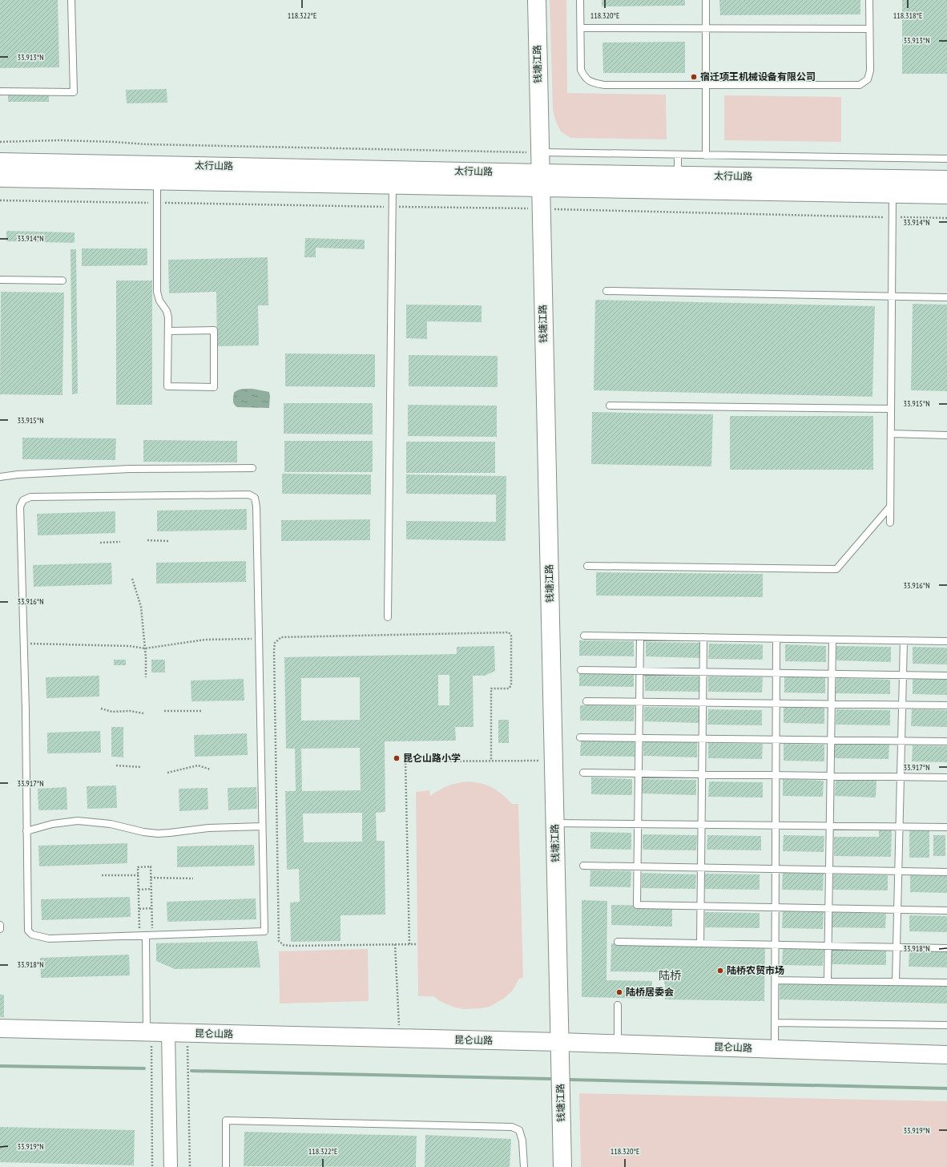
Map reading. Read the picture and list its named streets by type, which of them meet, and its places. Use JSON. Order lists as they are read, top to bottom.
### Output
{
  "streets": {
    "street": ["钱塘江路", "太行山路", "昆仑山路"]
  },
  "crossings": [
    ["钱塘江路", "太行山路"],
    ["钱塘江路", "昆仑山路"]
  ],
  "districts": ["陆桥"],
  "places": [
    "宿迁项王机械设备有限公司",
    "昆仑山路小学",
    "陆桥农贸市场",
    "陆桥居委会"
  ],
  "coordinates": [
    "118.322°E",
    "118.320°E",
    "118.318°E",
    "33.913°N",
    "33.914°N",
    "33.915°N",
    "33.916°N",
    "33.917°N",
    "33.918°N",
    "33.919°N"
  ]
}
